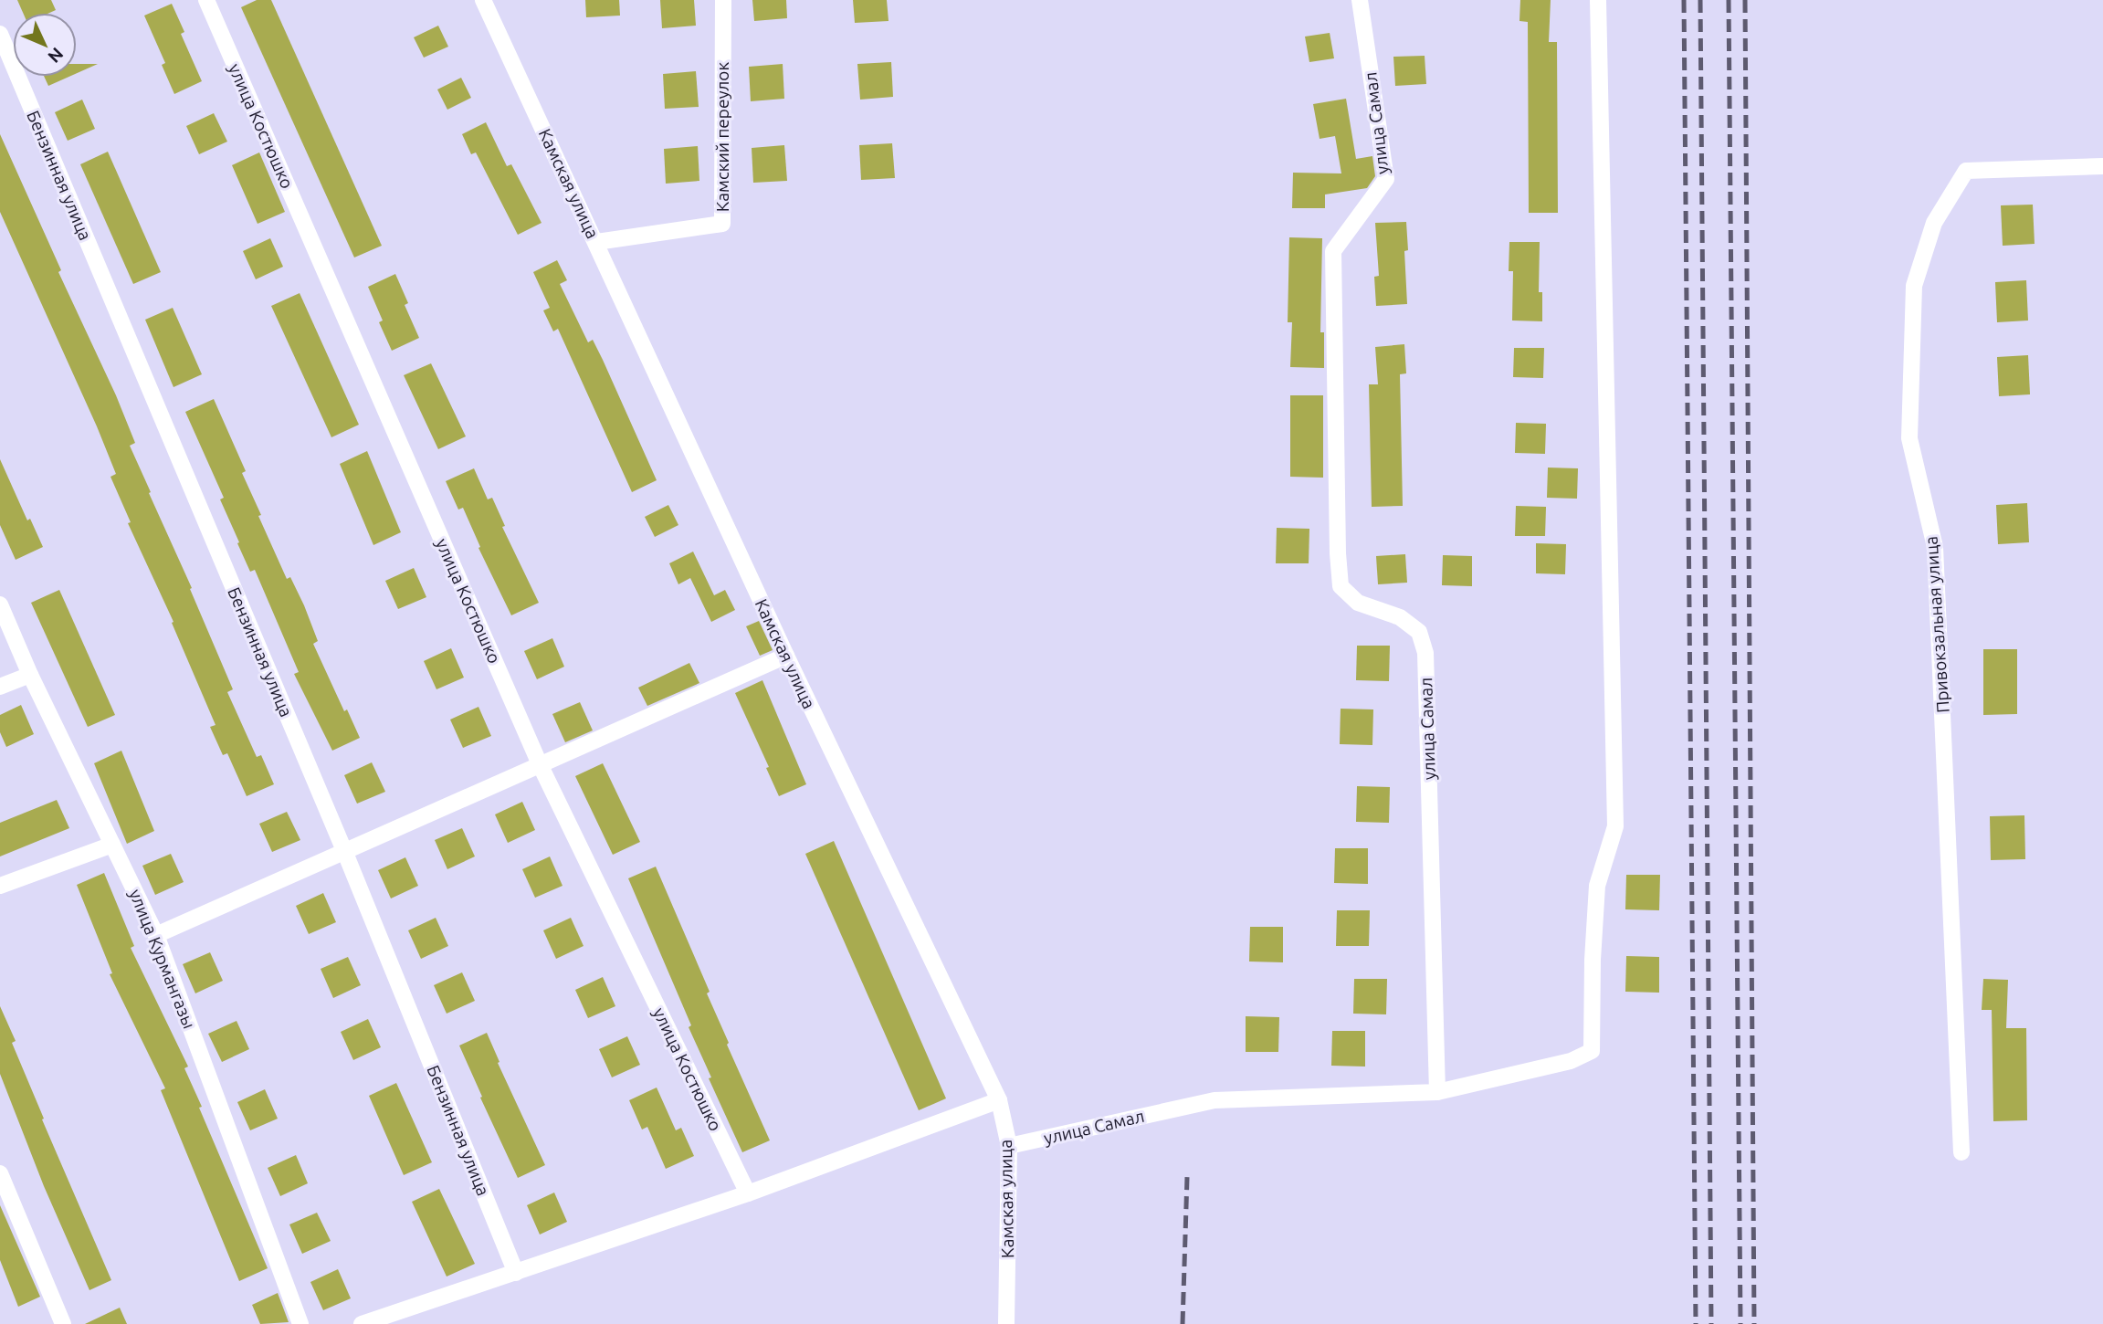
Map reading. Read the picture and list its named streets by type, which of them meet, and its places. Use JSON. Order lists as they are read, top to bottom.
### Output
{
  "streets": {
    "street": [
      "улица Самал",
      "улица Костюшко",
      "Камский переулок",
      "Бензинная улица",
      "Камская улица",
      "Привокзальная улица",
      "улица Курмангазы"
    ]
  },
  "crossings": [
    ["улица Самал", "Камская улица"],
    ["Камский переулок", "Камская улица"]
  ],
  "north": "bottom right"
}
